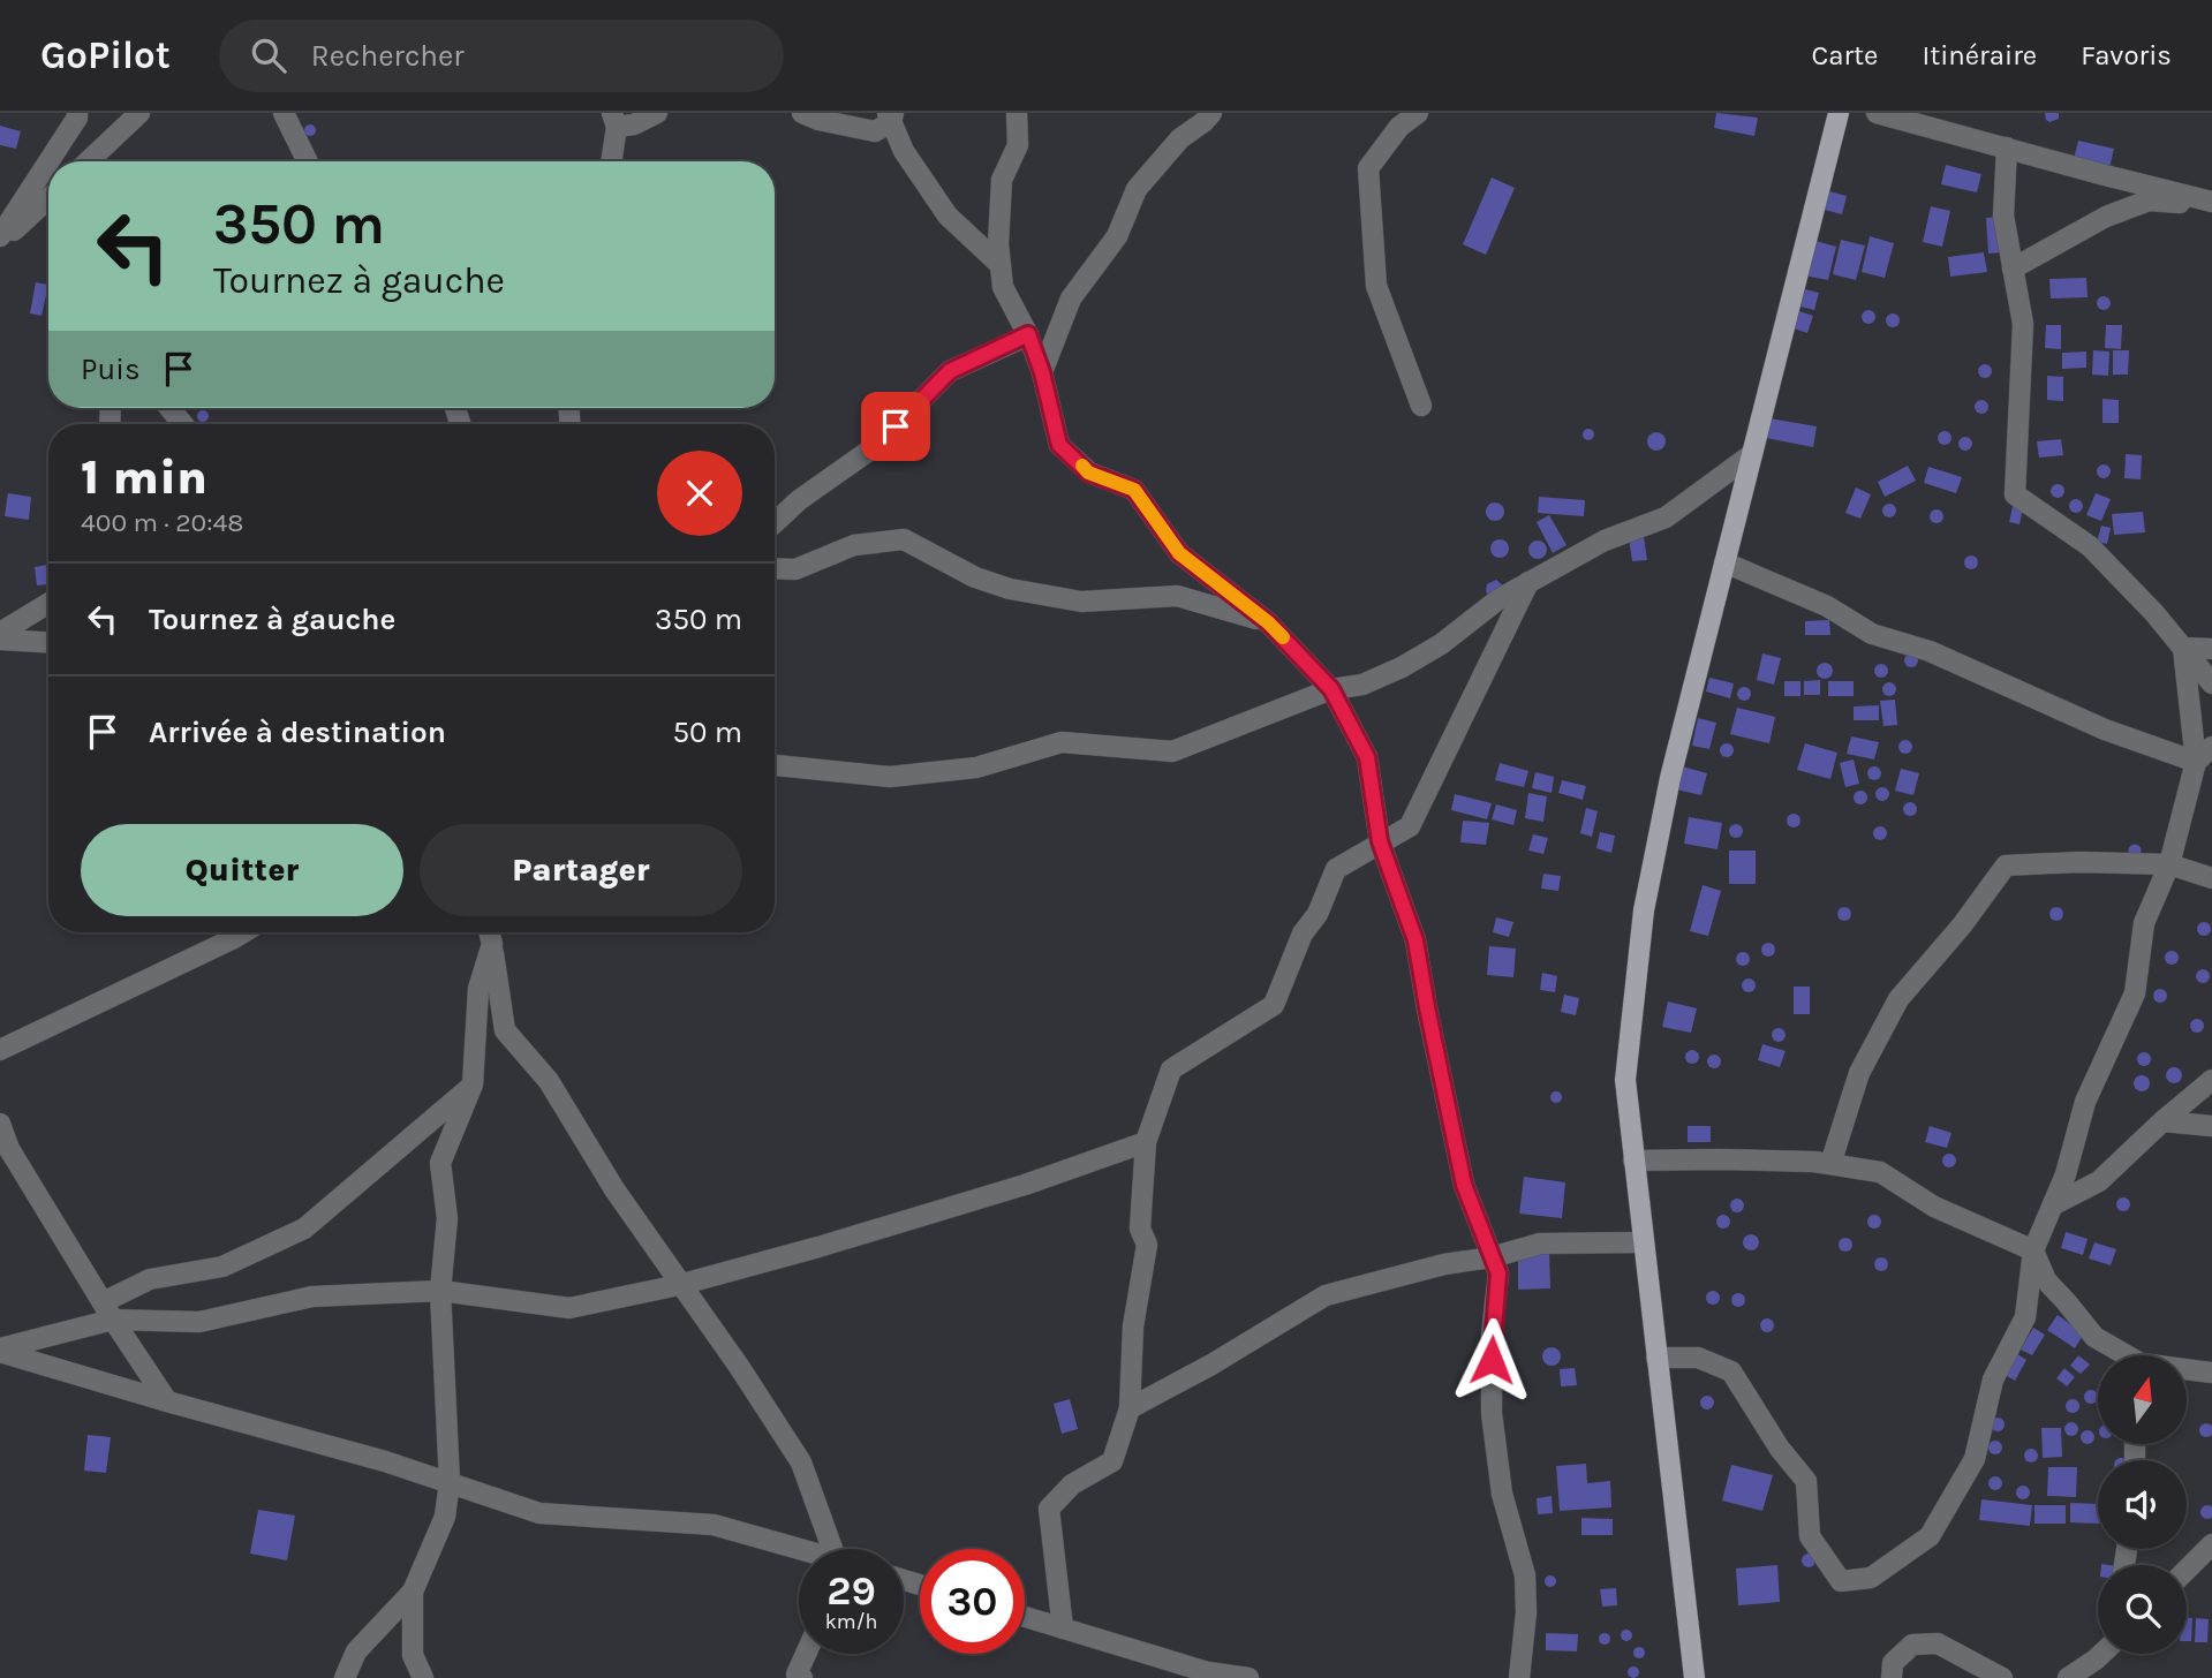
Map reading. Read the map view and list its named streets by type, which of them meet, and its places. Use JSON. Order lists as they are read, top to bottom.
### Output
{
  "north": "top",
  "page": {
    "header": "GoPilot",
    "search": "Rechercher",
    "nav": ["Carte", "Itinéraire", "Favoris"],
    "turn": ["350 m", "Tournez à gauche"],
    "then": "Puis",
    "heading": ["1 min", "400 m · 20:48"],
    "list": [
      {
        "name": "Tournez à gauche",
        "value": "350 m"
      },
      {
        "name": "Arrivée à destination",
        "value": "50 m"
      }
    ],
    "buttons": ["Quitter", "Partager"],
    "speed": "29 km/h",
    "limit": "30"
  }
}
